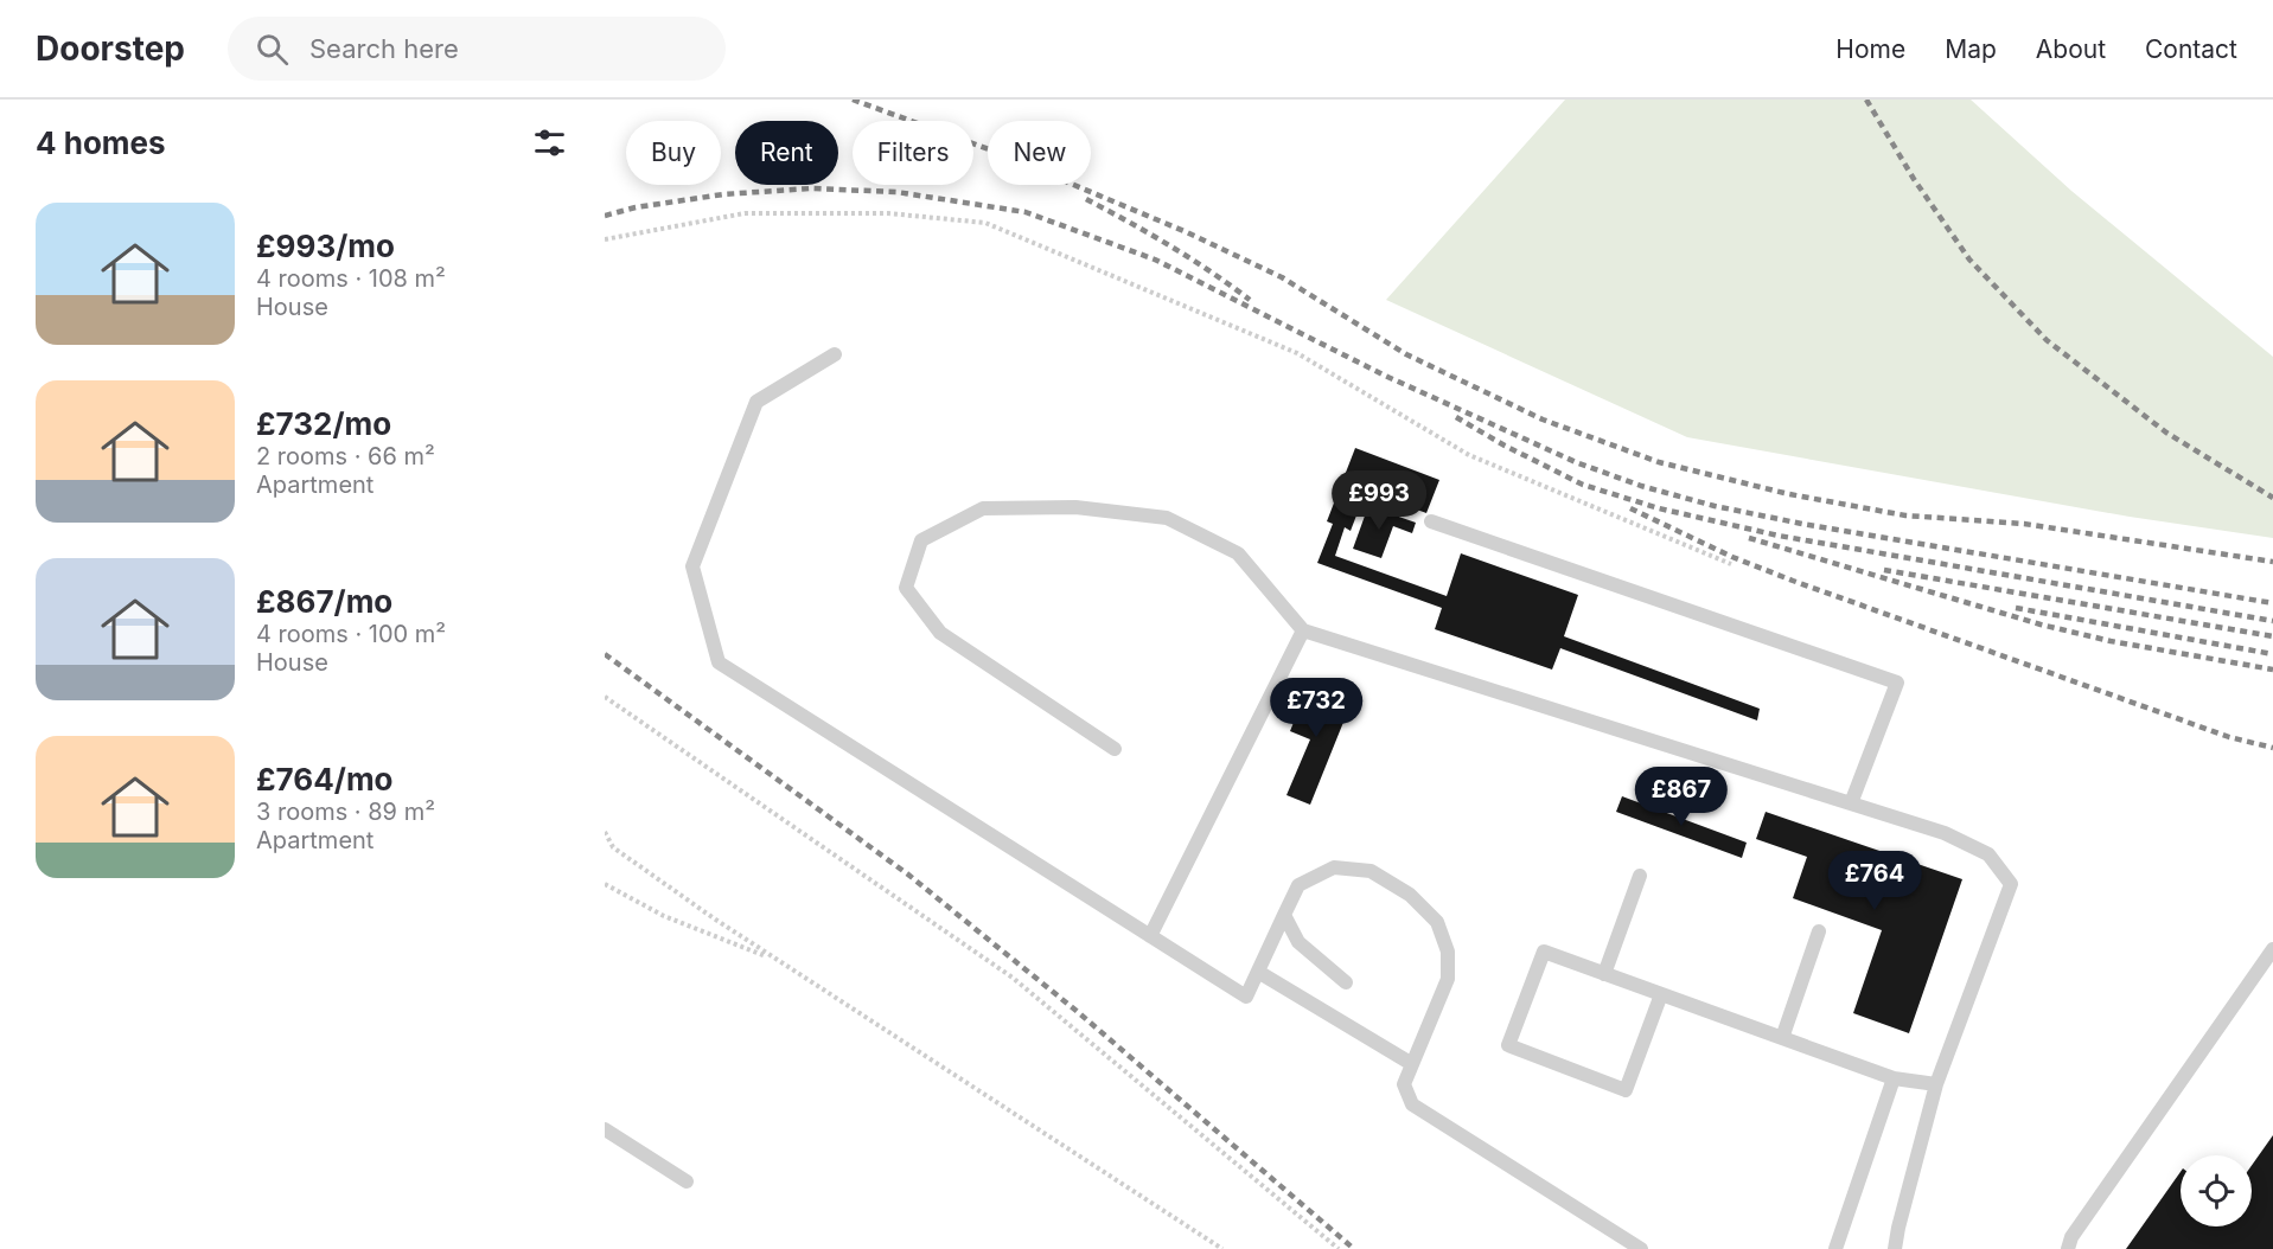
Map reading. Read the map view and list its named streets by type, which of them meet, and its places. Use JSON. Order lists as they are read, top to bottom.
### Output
{
  "page": {
    "header": "Doorstep",
    "search": "Search here",
    "nav": [
      "Home",
      "Map",
      "About",
      "Contact"
    ],
    "heading": "4 homes",
    "chip": [
      "Buy",
      "Rent",
      "Filters",
      "New"
    ],
    "list": [
      {
        "name": "£993/mo",
        "note": "4 rooms · 108 m² · House"
      },
      {
        "name": "£732/mo",
        "note": "2 rooms · 66 m² · Apartment"
      },
      {
        "name": "£867/mo",
        "note": "4 rooms · 100 m² · House"
      },
      {
        "name": "£764/mo",
        "note": "3 rooms · 89 m² · Apartment"
      }
    ],
    "price": [
      "£993",
      "£732",
      "£867",
      "£764"
    ]
  }
}
